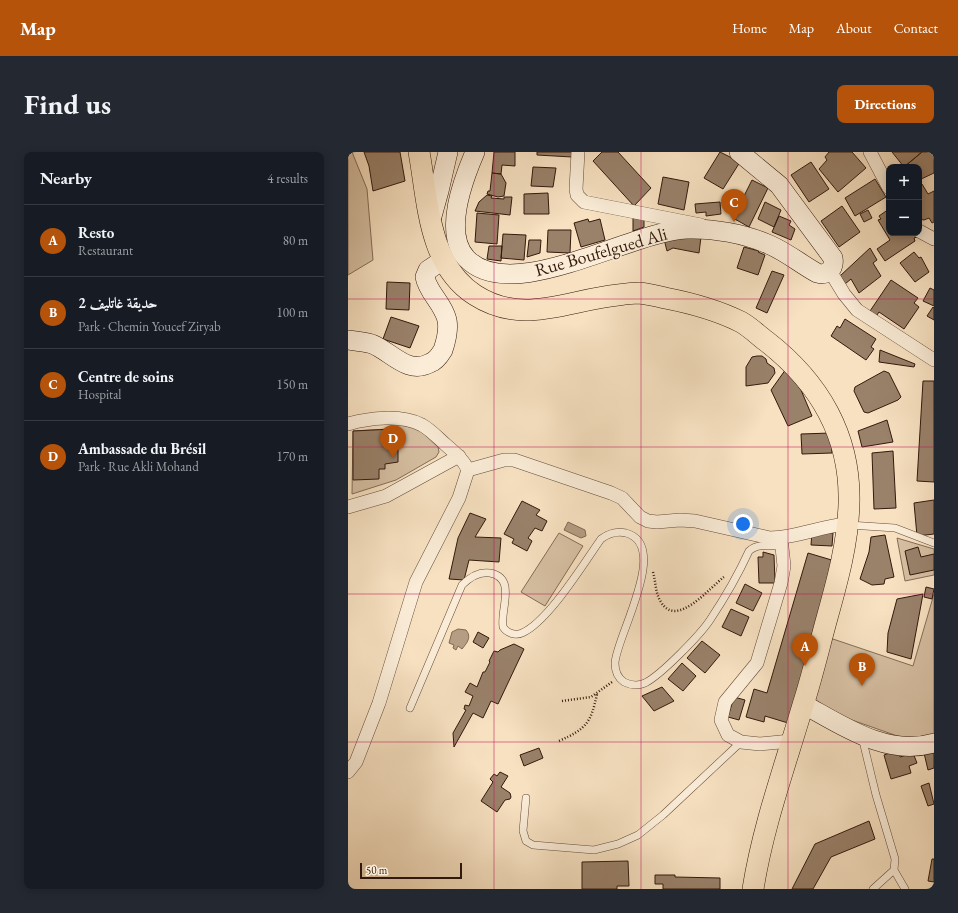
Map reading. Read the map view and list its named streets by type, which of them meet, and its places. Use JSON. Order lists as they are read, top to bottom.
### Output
{
  "streets": {
    "street": ["Rue Boufelgued Ali"]
  },
  "scale_bar": "50 m",
  "page": {
    "header": "Map",
    "nav": [
      "Home",
      "Map",
      "About",
      "Contact"
    ],
    "buttons": "Directions",
    "title": "Find us",
    "heading": ["Nearby", "4 results"],
    "map_buttons": ["+", "−"],
    "pins": [
      "C",
      "D",
      "A",
      "B"
    ],
    "list": [
      {
        "mark": "A",
        "name": "Resto",
        "note": "Restaurant",
        "value": "80 m"
      },
      {
        "mark": "B",
        "name": "حديقة غاتليف 2",
        "note": "Park · Chemin Youcef Ziryab",
        "value": "100 m"
      },
      {
        "mark": "C",
        "name": "Centre de soins",
        "note": "Hospital",
        "value": "150 m"
      },
      {
        "mark": "D",
        "name": "Ambassade du Brésil",
        "note": "Park · Rue Akli Mohand",
        "value": "170 m"
      }
    ],
    "scale": "50 m"
  }
}
